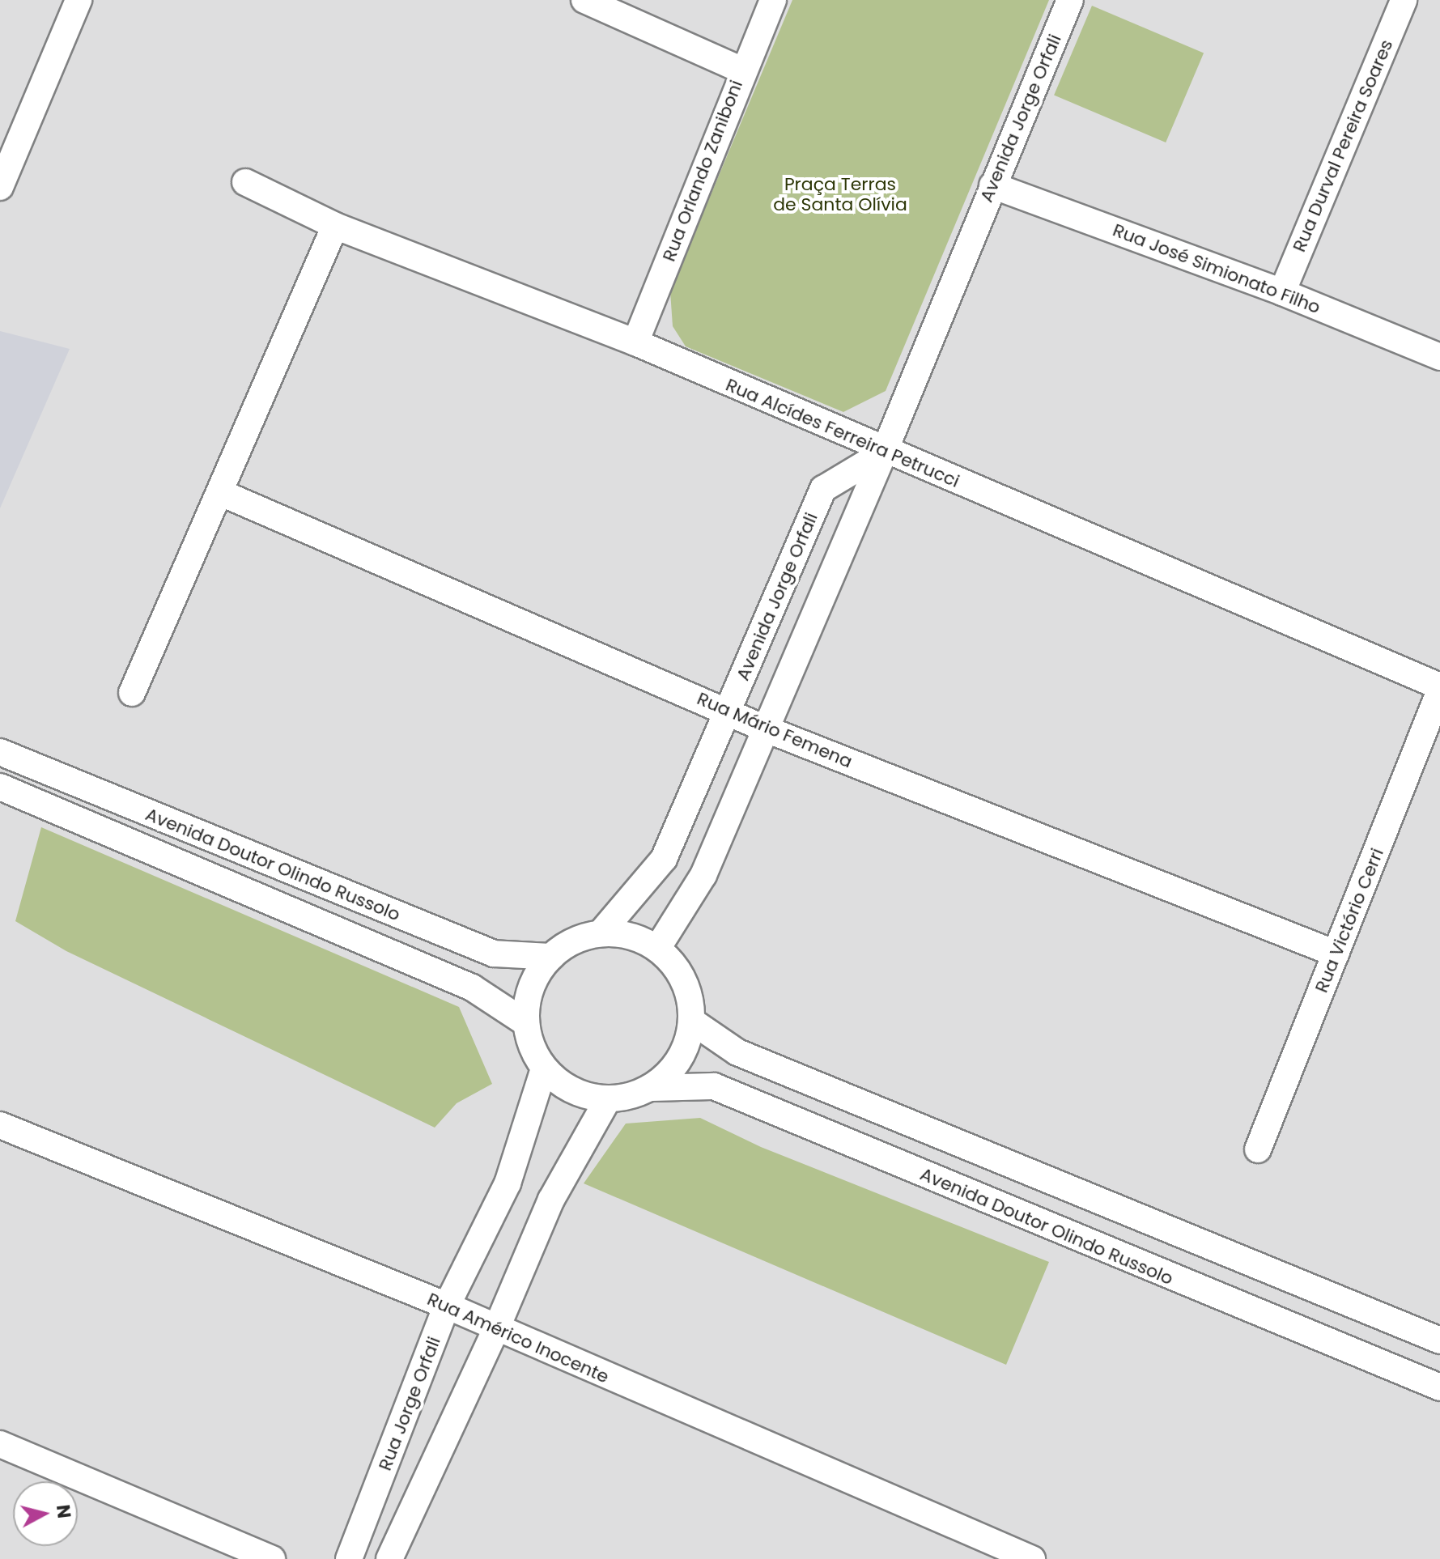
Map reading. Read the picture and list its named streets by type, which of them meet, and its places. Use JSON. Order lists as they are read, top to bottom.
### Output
{
  "streets": {
    "street": [
      "Avenida Jorge Orfali",
      "Rua Durval Pereira Soares",
      "Rua Orlando Zaniboni",
      "Rua José Simionato Filho",
      "Rua Alcídes Ferreira Petrucci",
      "Rua Mário Femena",
      "Avenida Doutor Olindo Russolo",
      "Rua Victório Cerri",
      "Rua Américo Inocente",
      "Rua Jorge Orfali"
    ]
  },
  "crossings": [
    ["Avenida Jorge Orfali", "Rua José Simionato Filho"],
    ["Avenida Jorge Orfali", "Rua Alcídes Ferreira Petrucci"],
    ["Avenida Jorge Orfali", "Rua Mário Femena"],
    ["Avenida Jorge Orfali", "Avenida Doutor Olindo Russolo"],
    ["Avenida Jorge Orfali", "Rua Jorge Orfali"],
    ["Rua Durval Pereira Soares", "Rua José Simionato Filho"],
    ["Rua Orlando Zaniboni", "Rua Alcídes Ferreira Petrucci"],
    ["Rua Alcídes Ferreira Petrucci", "Rua Victório Cerri"],
    ["Rua Mário Femena", "Rua Victório Cerri"],
    ["Avenida Doutor Olindo Russolo", "Rua Jorge Orfali"],
    ["Rua Américo Inocente", "Rua Jorge Orfali"]
  ],
  "parks": ["Praça Terras de Santa Olívia"],
  "north": "right"
}
